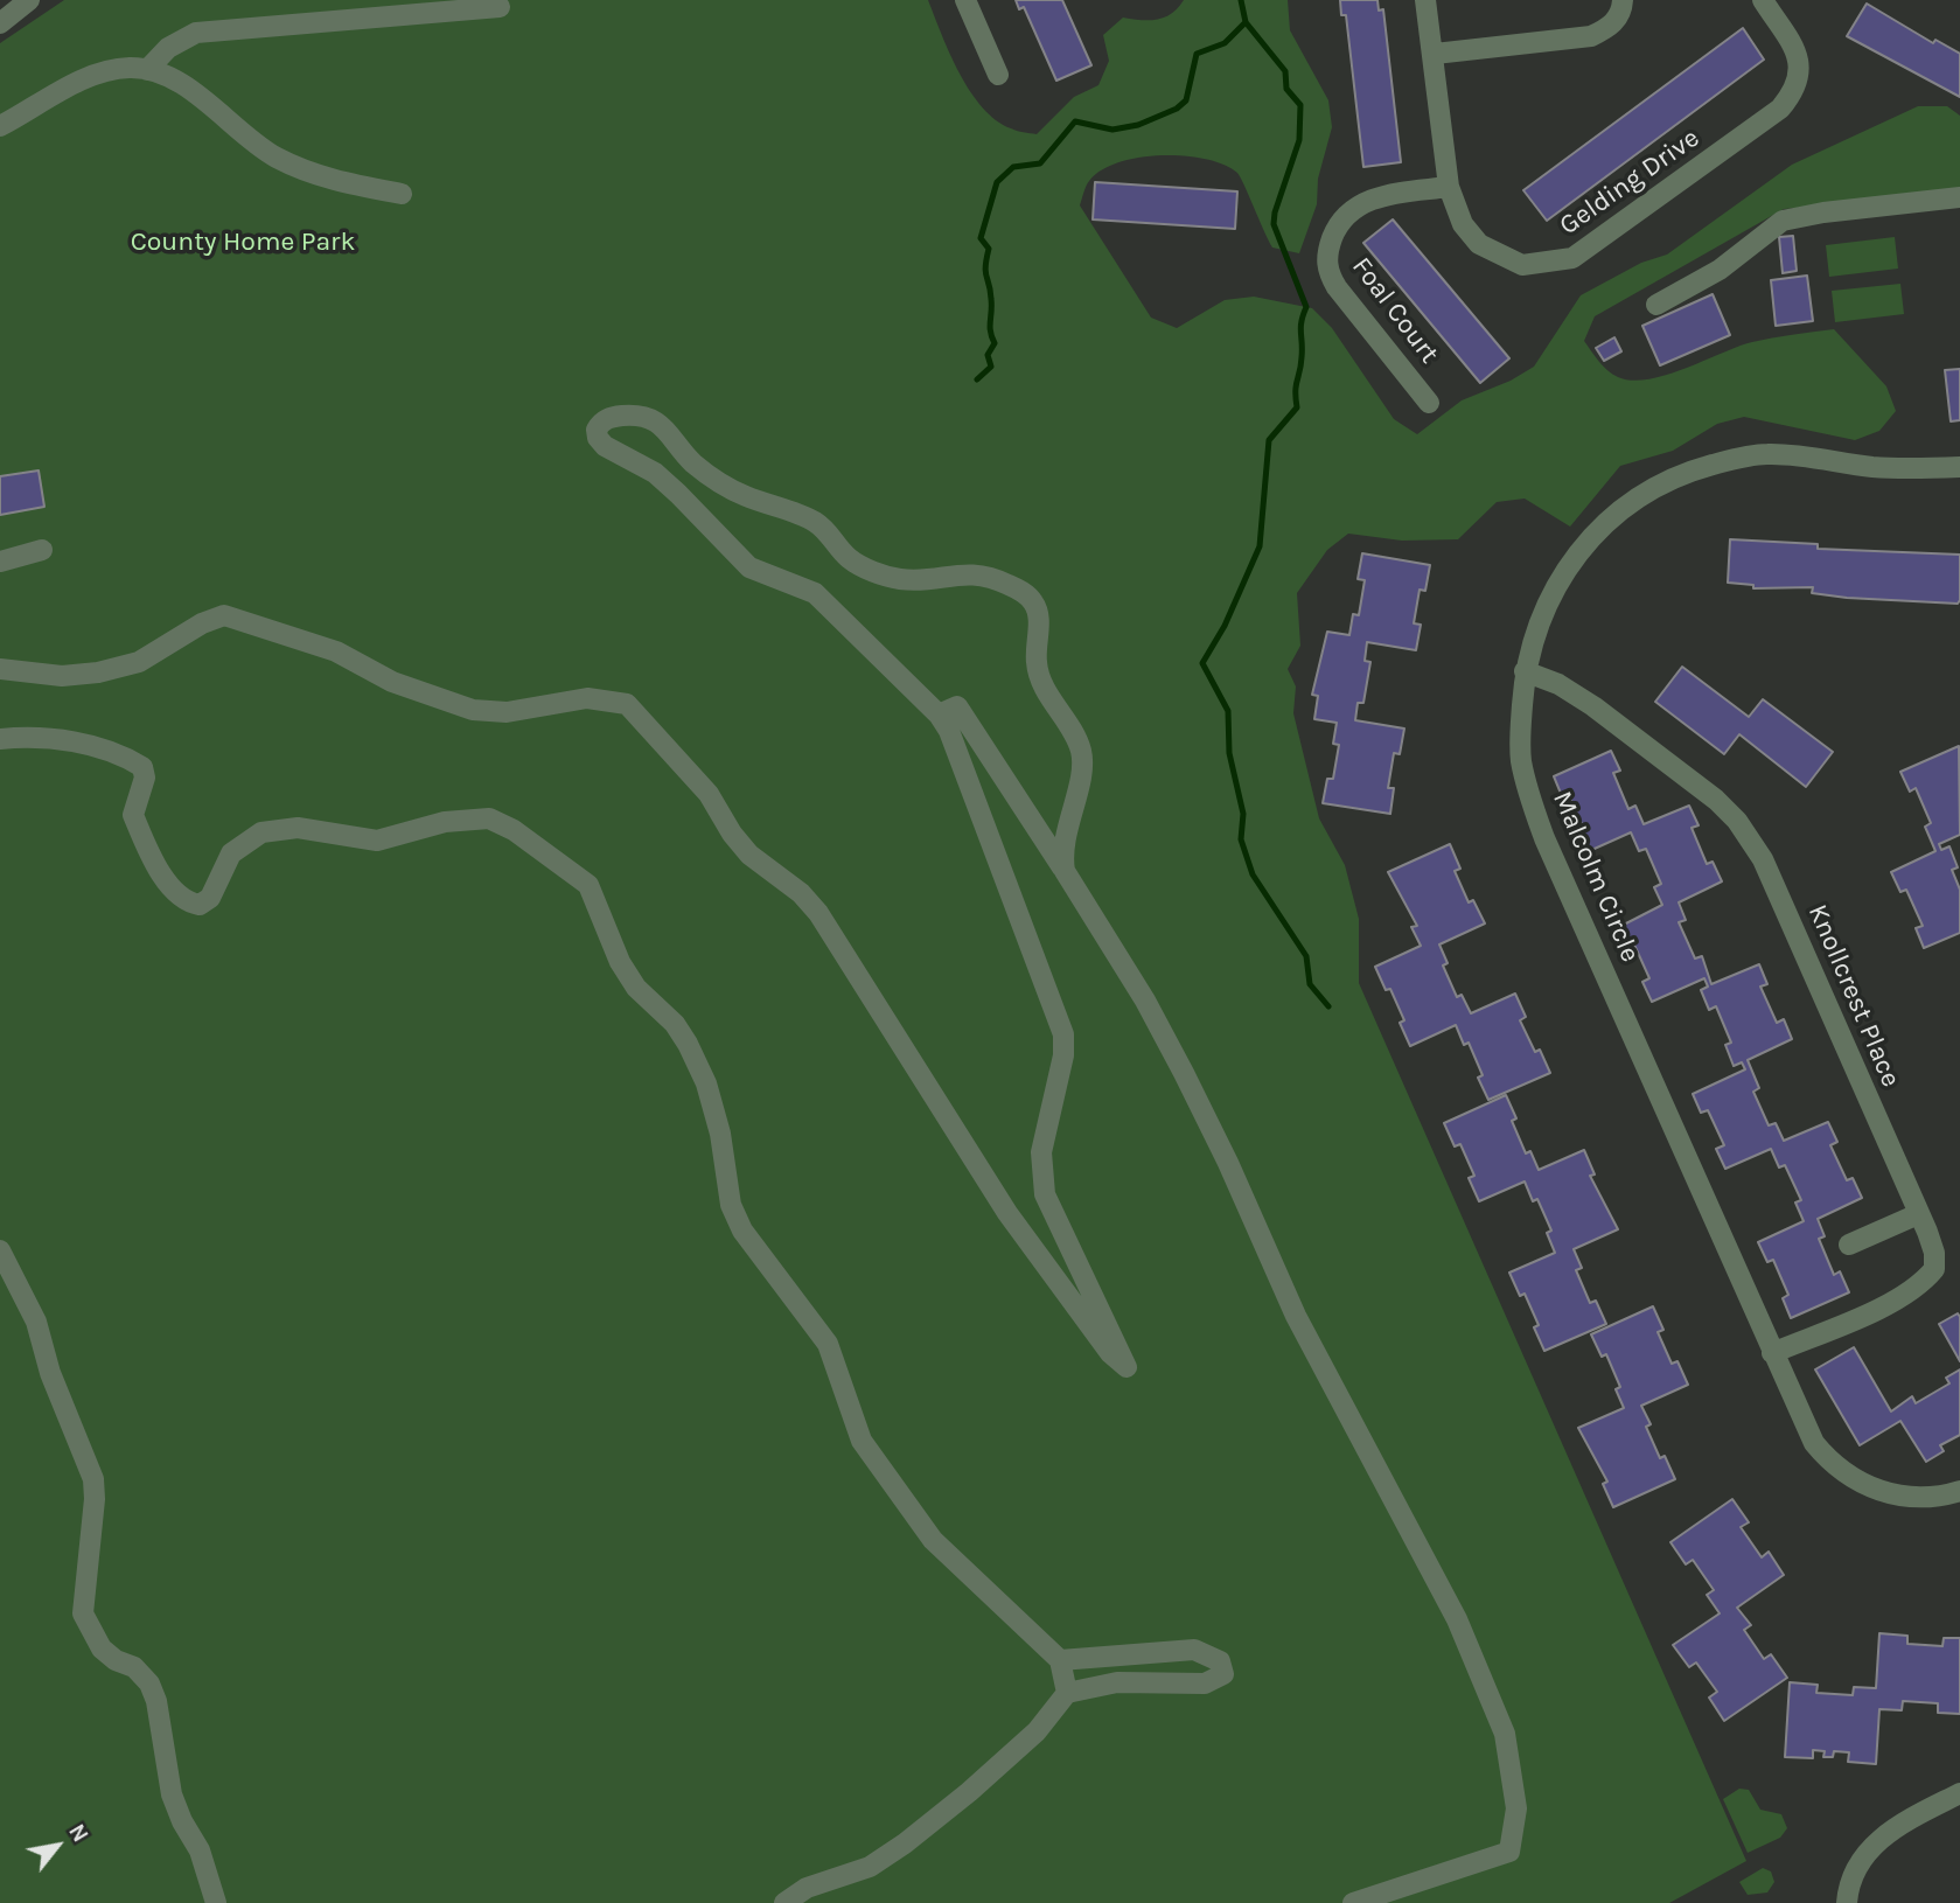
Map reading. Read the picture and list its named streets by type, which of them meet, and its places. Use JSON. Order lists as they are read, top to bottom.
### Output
{
  "streets": {
    "street": [
      "Gelding Drive",
      "Foal Court",
      "Malcolm Circle",
      "Knollcrest Place"
    ]
  },
  "crossings": [
    ["Gelding Drive", "Foal Court"],
    ["Malcolm Circle", "Knollcrest Place"]
  ],
  "parks": ["County Home Park"],
  "north": "top right"
}
